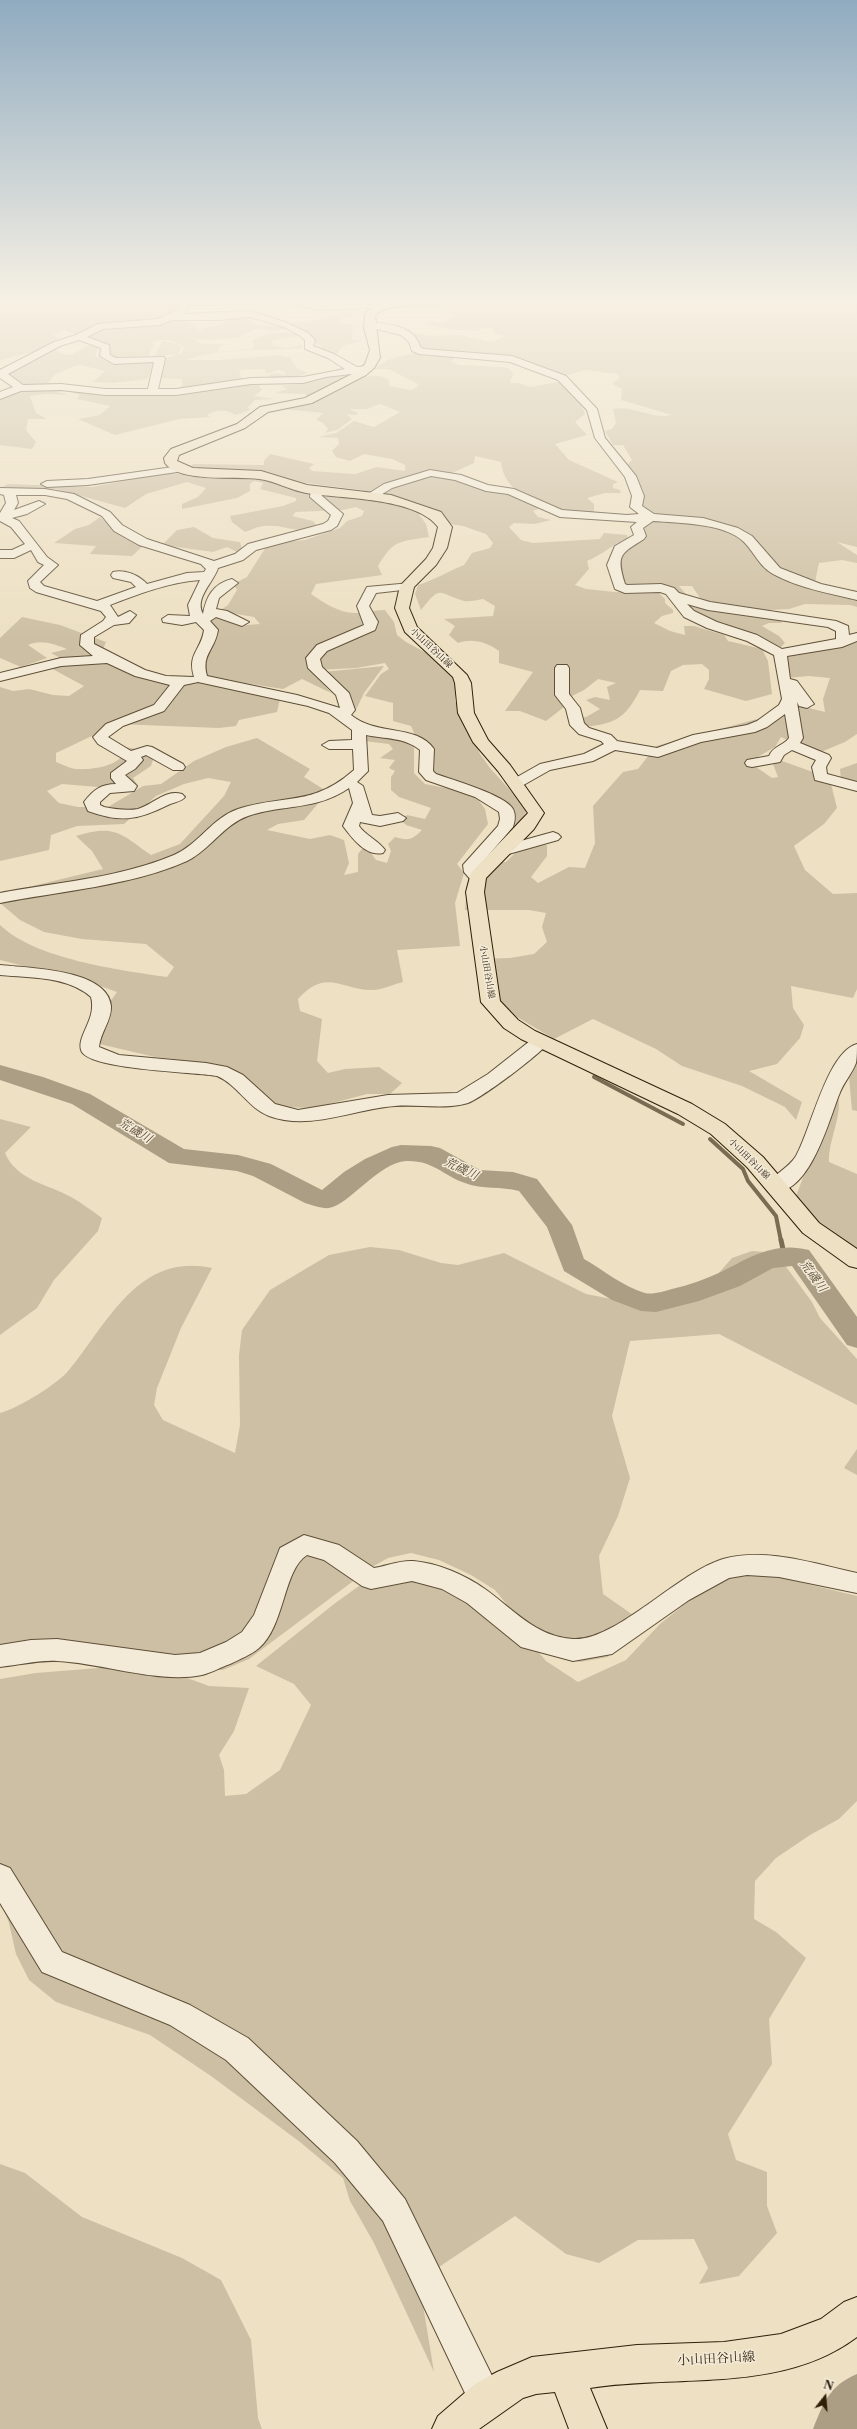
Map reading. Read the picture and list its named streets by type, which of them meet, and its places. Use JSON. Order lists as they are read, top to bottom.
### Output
{
  "streets": {
    "main road": ["小山田谷山線"]
  },
  "water": ["荒磯川"],
  "north": "top"
}
